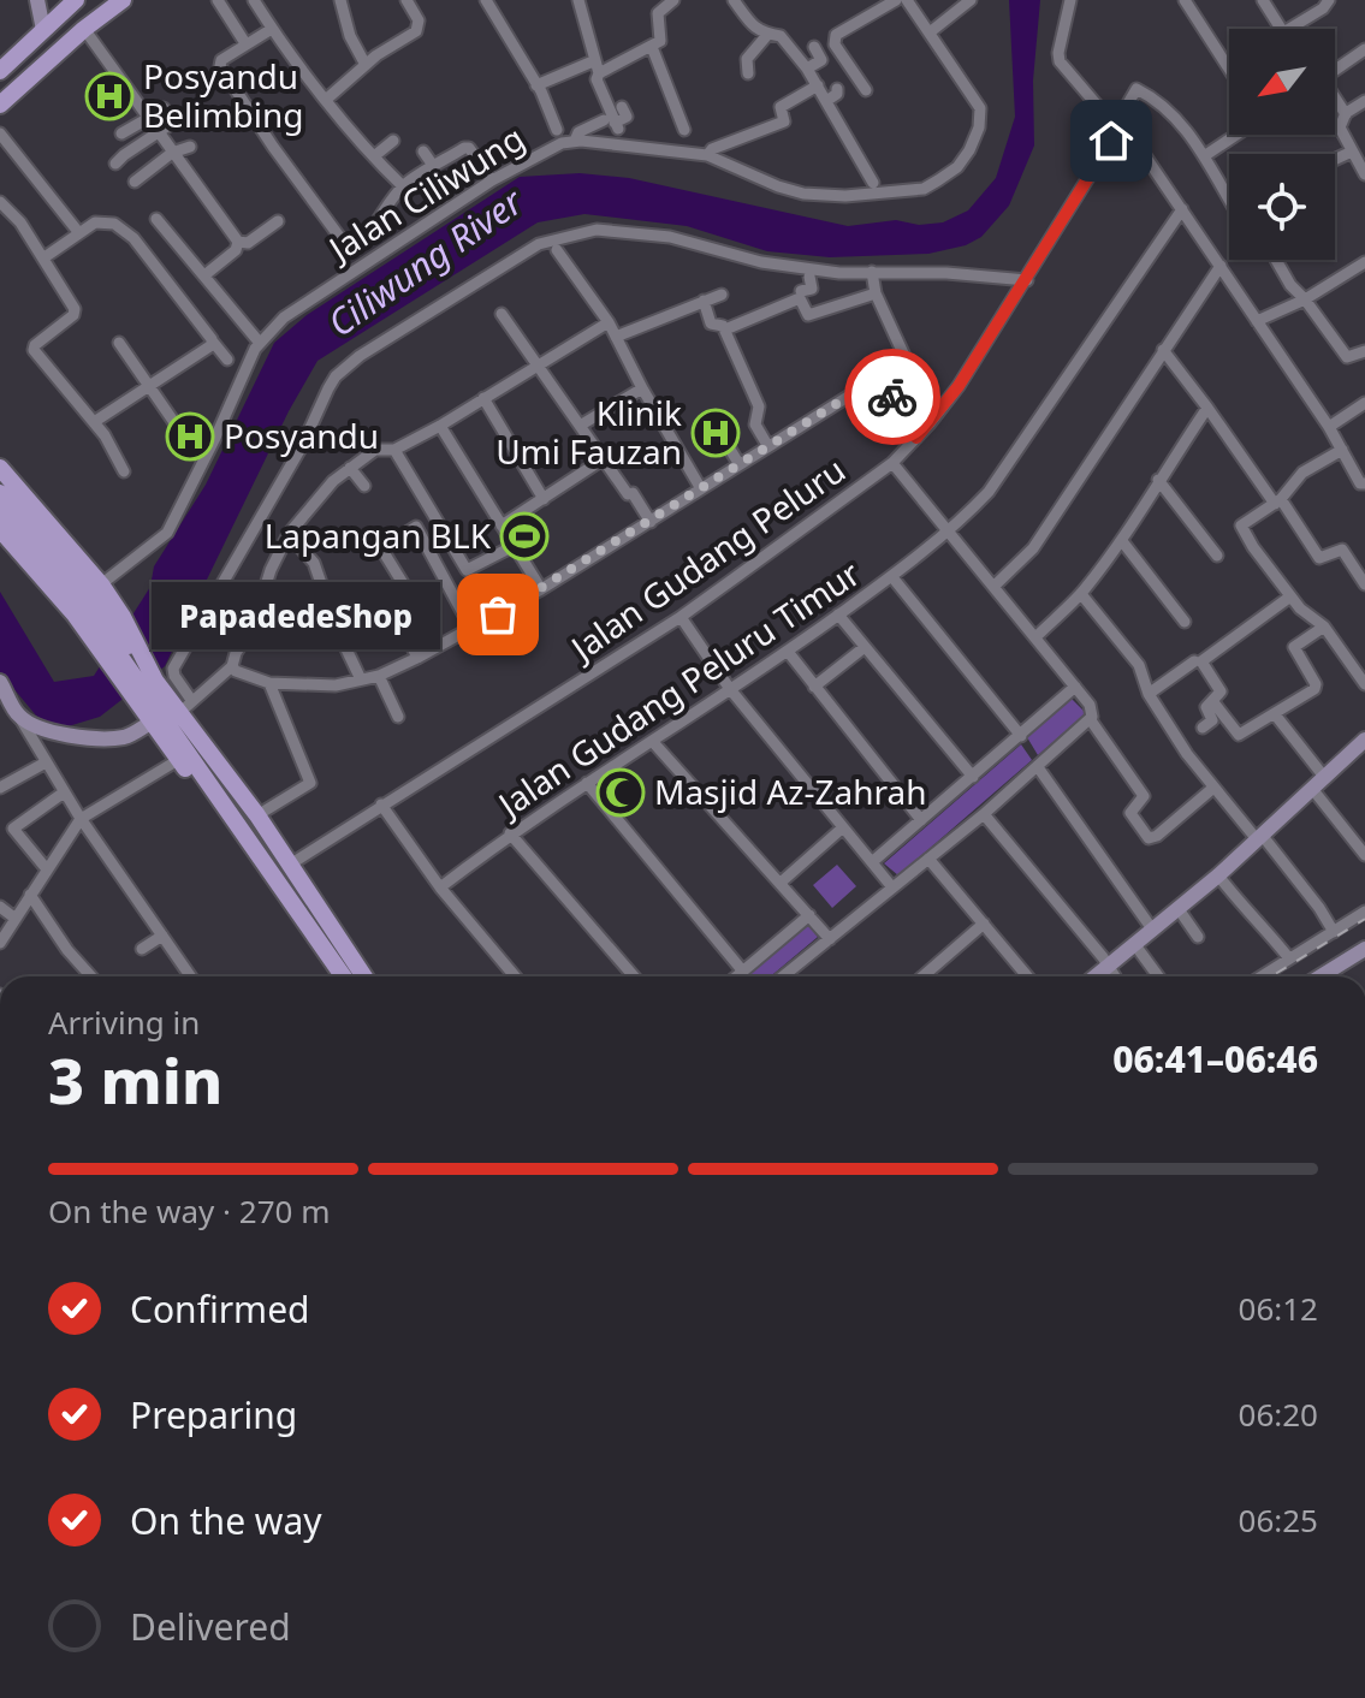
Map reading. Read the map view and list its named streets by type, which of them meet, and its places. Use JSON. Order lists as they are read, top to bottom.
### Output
{
  "streets": {
    "street": ["Jalan Ciliwung", "Jalan Gudang Peluru", "Jalan Gudang Peluru Timur"]
  },
  "water": ["Ciliwung River"],
  "places": {
    "hospital": ["Posyandu Belimbing", "Klinik Umi Fauzan", "Posyandu"],
    "sports": ["Lapangan BLK"],
    "other": ["PapadedeShop"],
    "mosque": ["Masjid Az-Zahrah"]
  },
  "north": "bottom left",
  "page": {
    "bubble": "PapadedeShop",
    "heading": ["3 min", "Arriving in", "06:41–06:46"],
    "bar": "On the way · 270 m",
    "list": [
      ["Confirmed", "06:12"],
      ["Preparing", "06:20"],
      ["On the way", "06:25"],
      "Delivered"
    ]
  }
}
